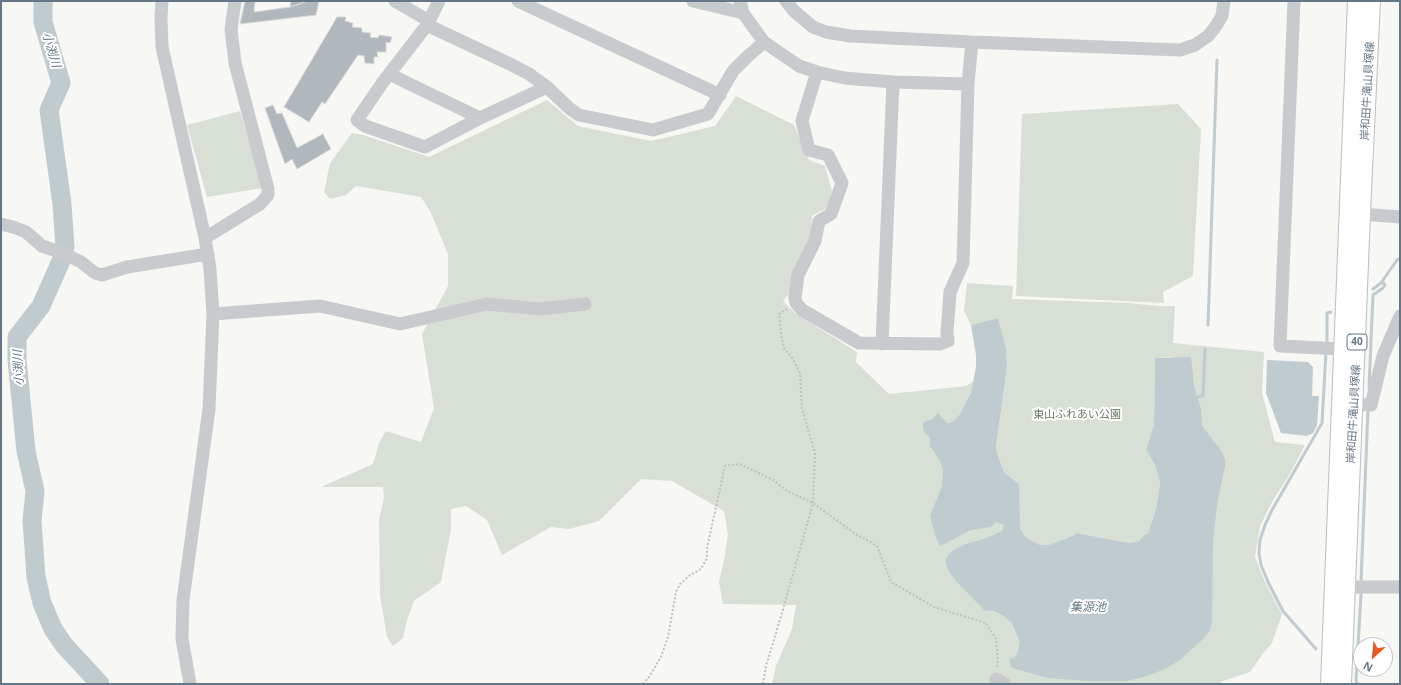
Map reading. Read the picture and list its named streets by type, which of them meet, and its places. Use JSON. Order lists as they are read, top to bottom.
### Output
{
  "streets": {
    "main road": ["岸和田牛滝山貝塚線", "40"]
  },
  "water": ["小渕川", "集源池"],
  "parks": ["東山ふれあい公園"],
  "north": "bottom left"
}
